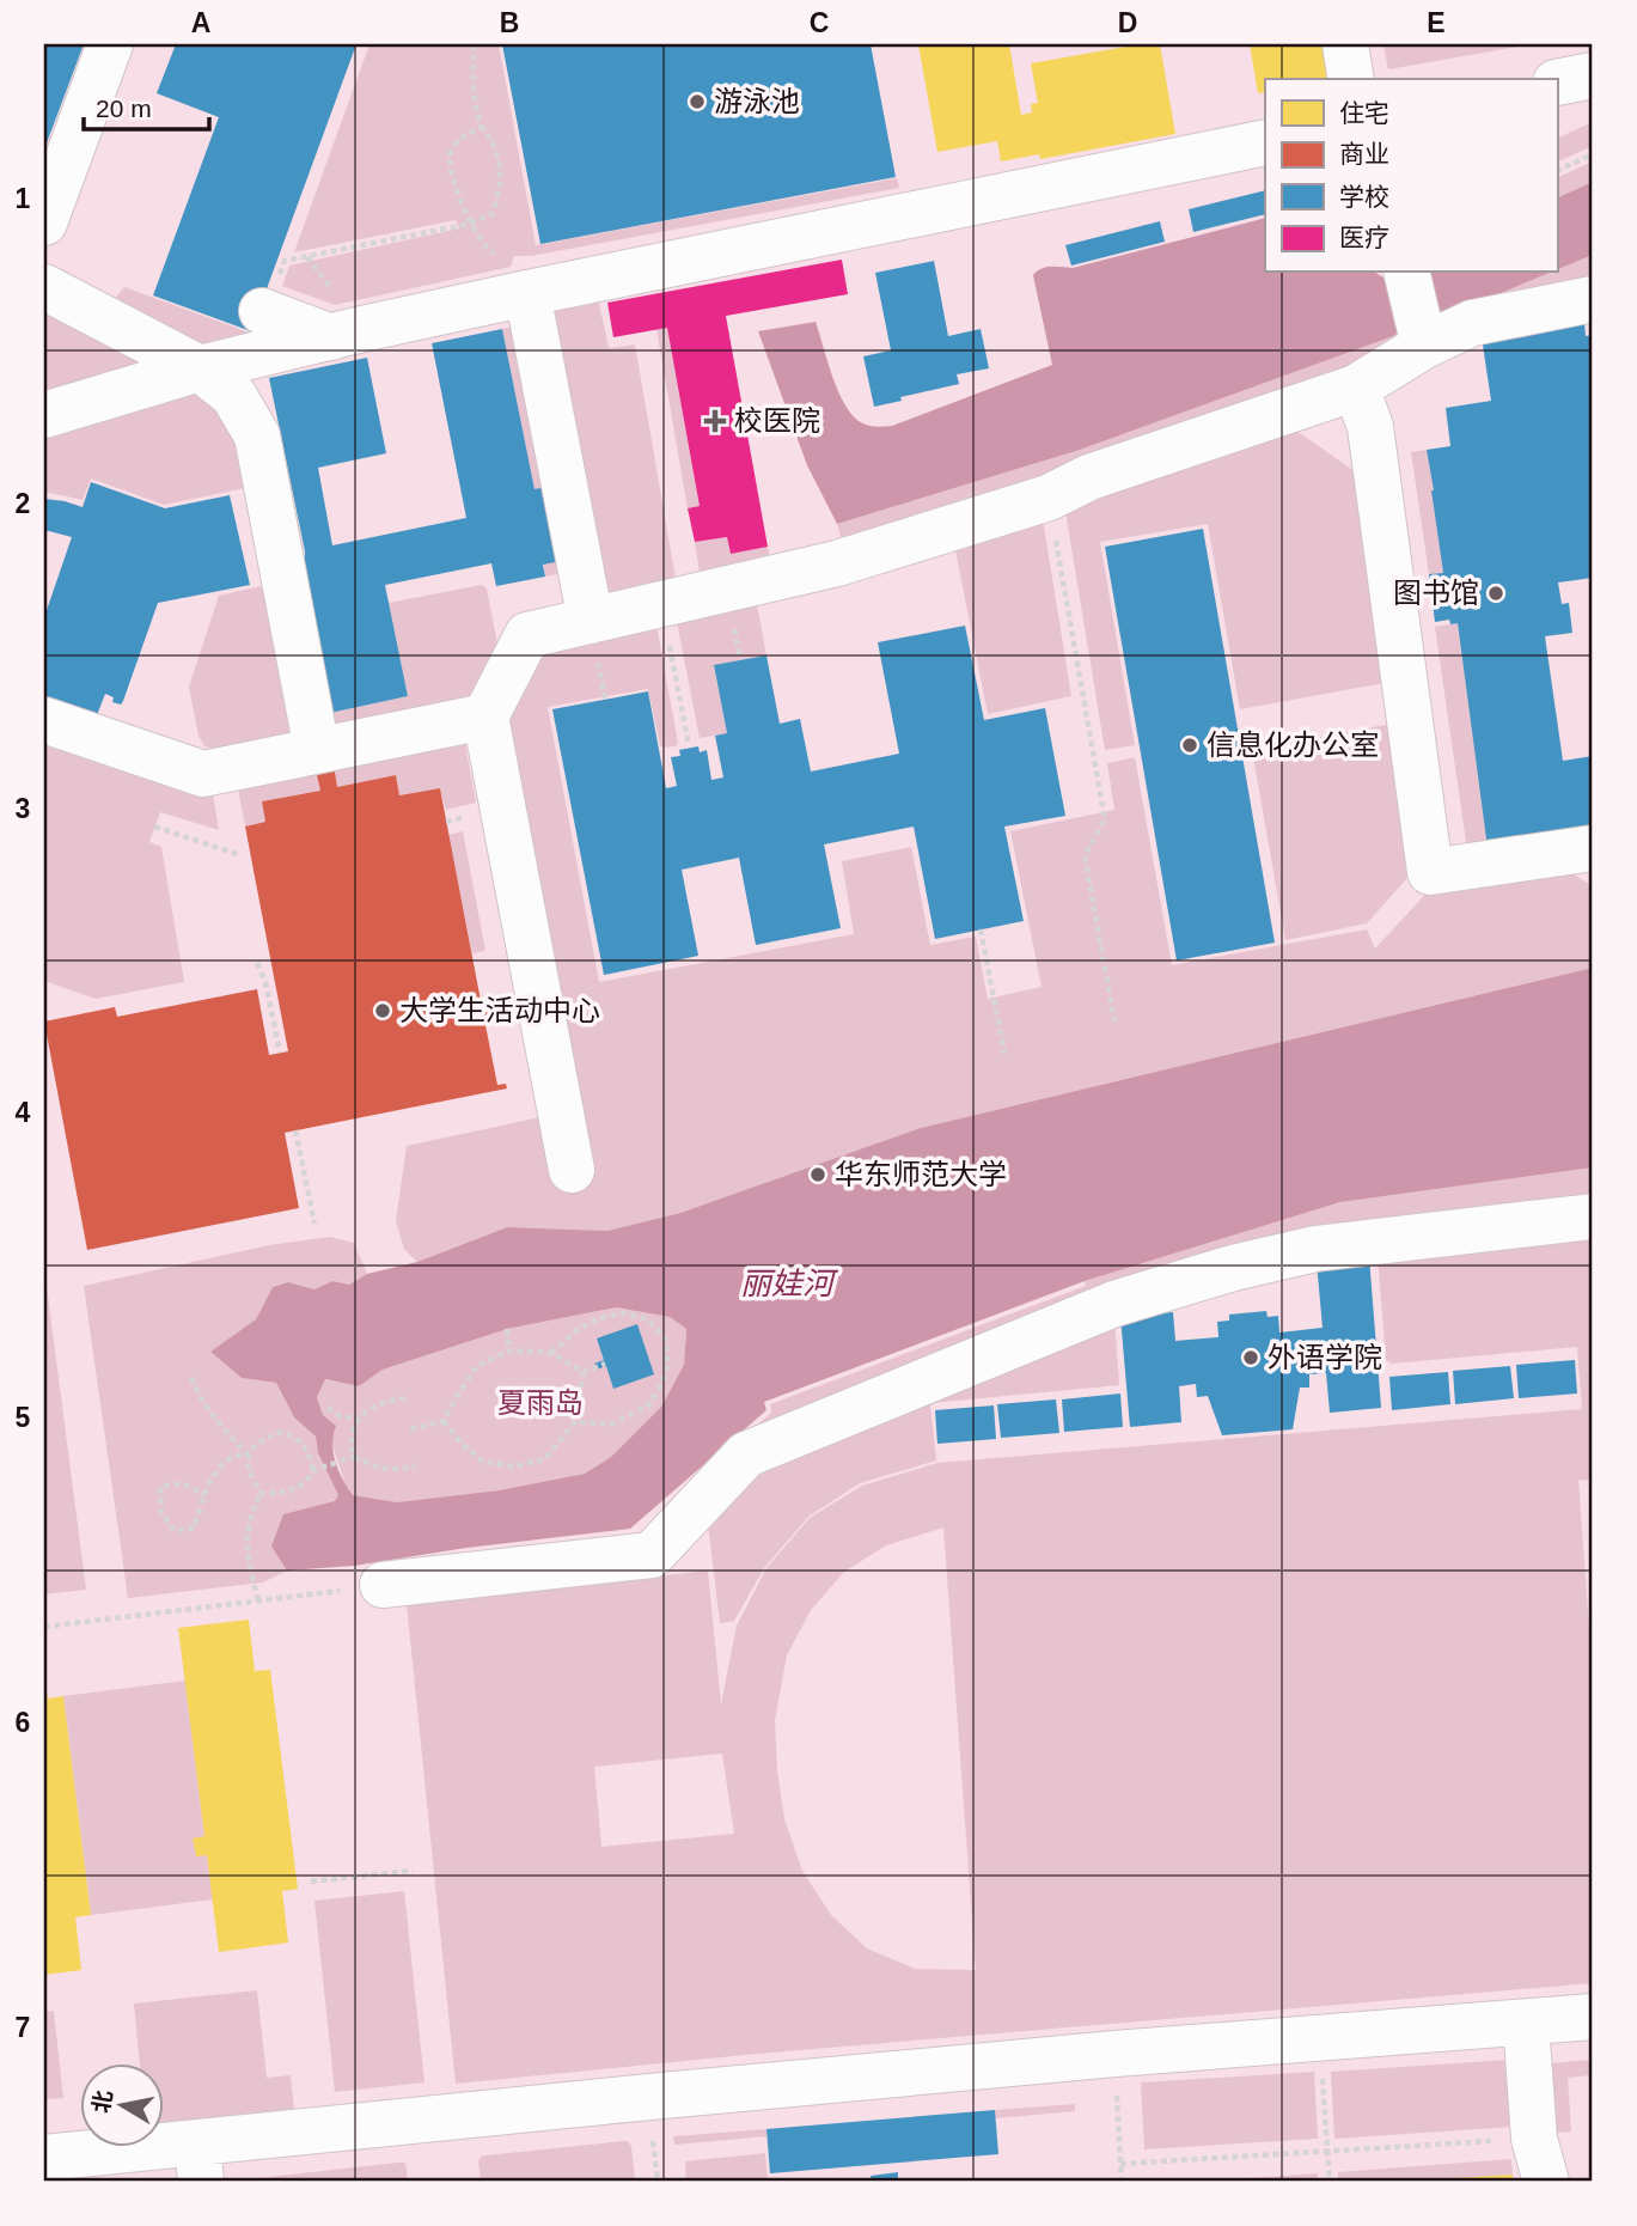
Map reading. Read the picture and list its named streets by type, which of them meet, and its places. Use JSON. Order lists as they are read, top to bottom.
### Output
{
  "water": ["丽娃河"],
  "parks": ["夏雨岛"],
  "places": {
    "other": [
      "游泳池",
      "图书馆",
      "信息化办公室",
      "大学生活动中心",
      "华东师范大学",
      "外语学院"
    ],
    "health": ["校医院"]
  },
  "legend": [
    "住宅",
    "商业",
    "学校",
    "医疗"
  ],
  "scale_bar": "20 m",
  "north": "left",
  "grid": {
    "columns": [
      "A",
      "B",
      "C",
      "D",
      "E"
    ],
    "rows": [
      "1",
      "2",
      "3",
      "4",
      "5",
      "6",
      "7"
    ]
  }
}
